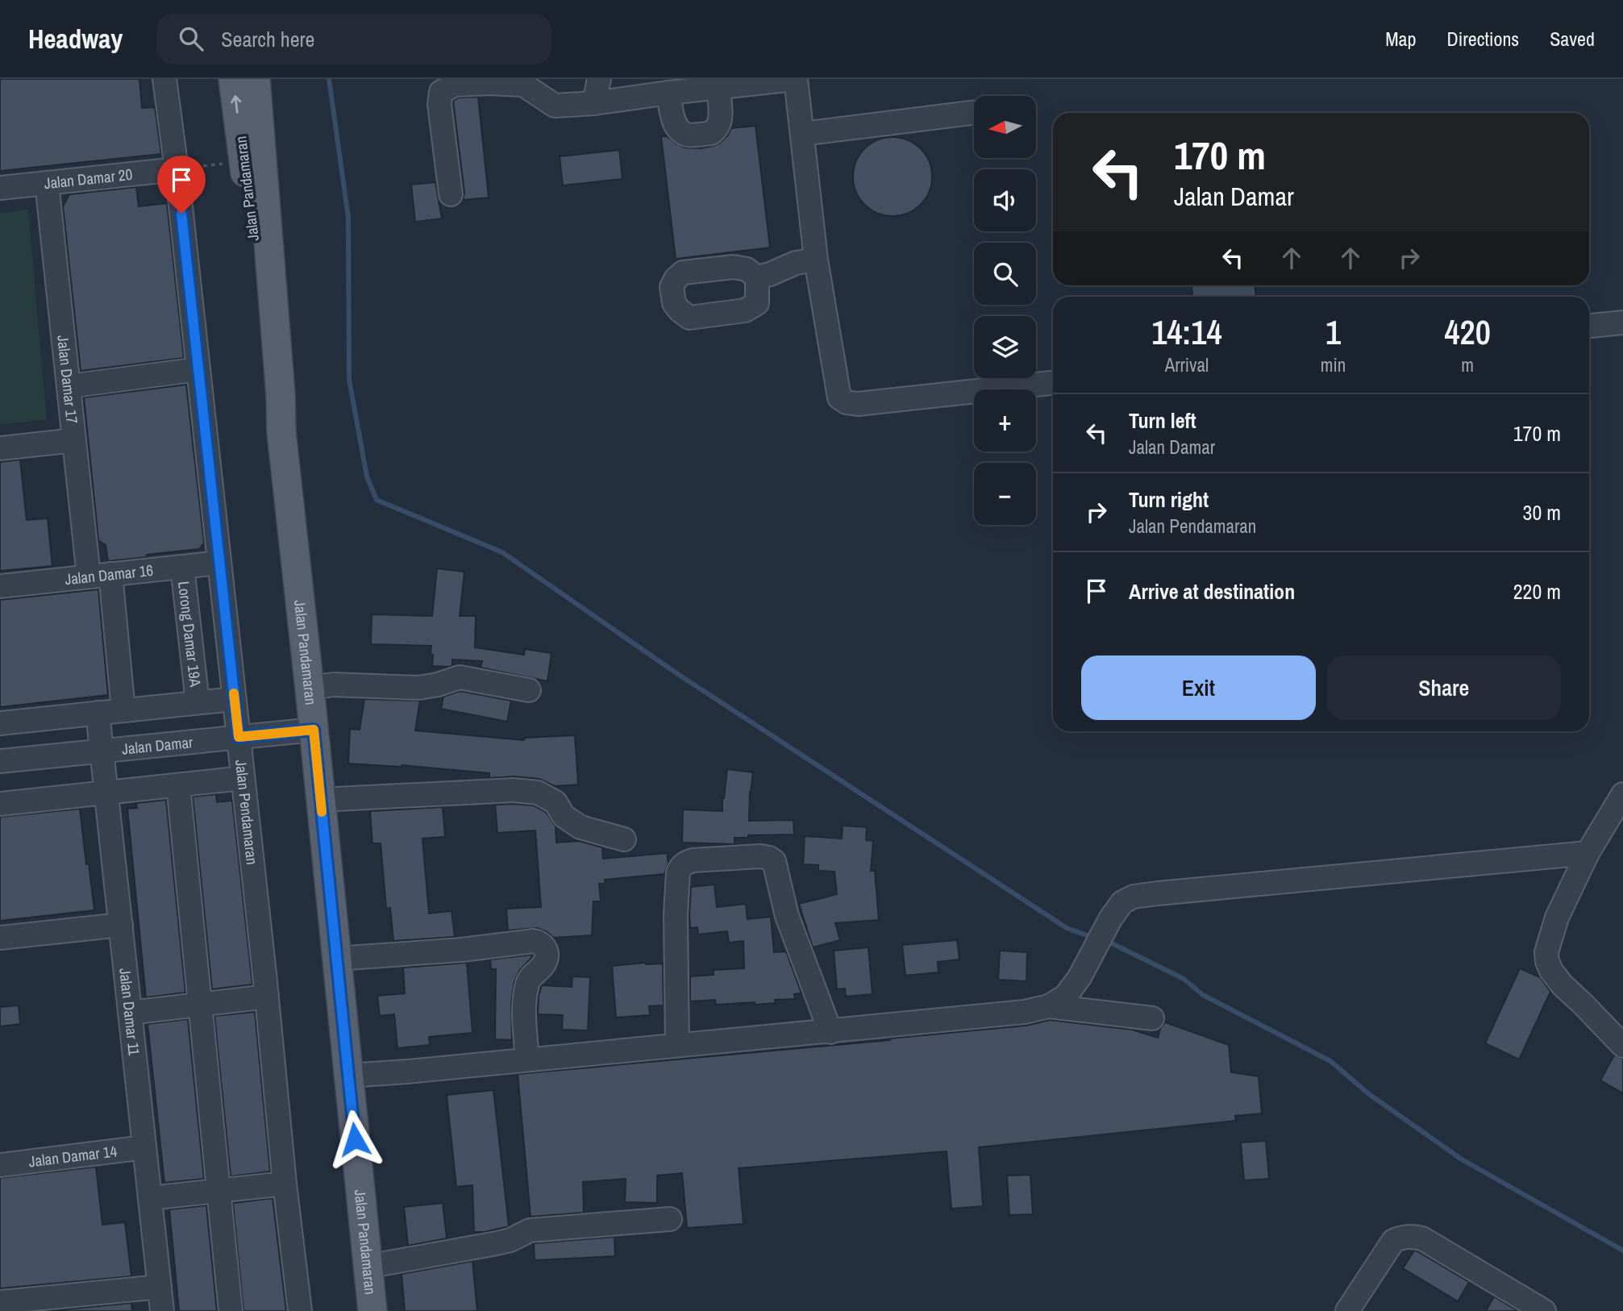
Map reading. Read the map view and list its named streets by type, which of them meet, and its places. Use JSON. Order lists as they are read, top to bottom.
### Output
{
  "streets": {
    "main road": ["Jalan Pandamaran"],
    "street": [
      "Jalan Damar 20",
      "Jalan Damar 17",
      "Jalan Damar 16",
      "Lorong Damar 19A",
      "Jalan Damar",
      "Jalan Pendamaran",
      "Jalan Damar 11",
      "Jalan Damar 14"
    ]
  },
  "crossings": [
    ["Jalan Damar 20", "Jalan Damar 17"],
    ["Jalan Damar 20", "Jalan Pendamaran"],
    ["Jalan Pandamaran", "Jalan Damar"],
    ["Jalan Damar 17", "Jalan Damar 16"],
    ["Jalan Damar 16", "Lorong Damar 19A"],
    ["Jalan Damar 16", "Jalan Pendamaran"],
    ["Jalan Damar", "Jalan Pendamaran"],
    ["Jalan Damar", "Jalan Damar 11"],
    ["Jalan Damar 11", "Jalan Damar 14"]
  ],
  "north": "left",
  "page": {
    "header": "Headway",
    "search": "Search here",
    "nav": ["Map", "Directions", "Saved"],
    "map_buttons": ["+", "−"],
    "turn": ["170 m", "Jalan Damar"],
    "eta": [
      "14:14",
      "Arrival",
      "1",
      "min",
      "420",
      "m"
    ],
    "list": [
      {
        "name": "Turn left",
        "note": "Jalan Damar",
        "value": "170 m"
      },
      {
        "name": "Turn right",
        "note": "Jalan Pendamaran",
        "value": "30 m"
      },
      {
        "name": "Arrive at destination",
        "value": "220 m"
      }
    ],
    "buttons": ["Exit", "Share"]
  }
}
